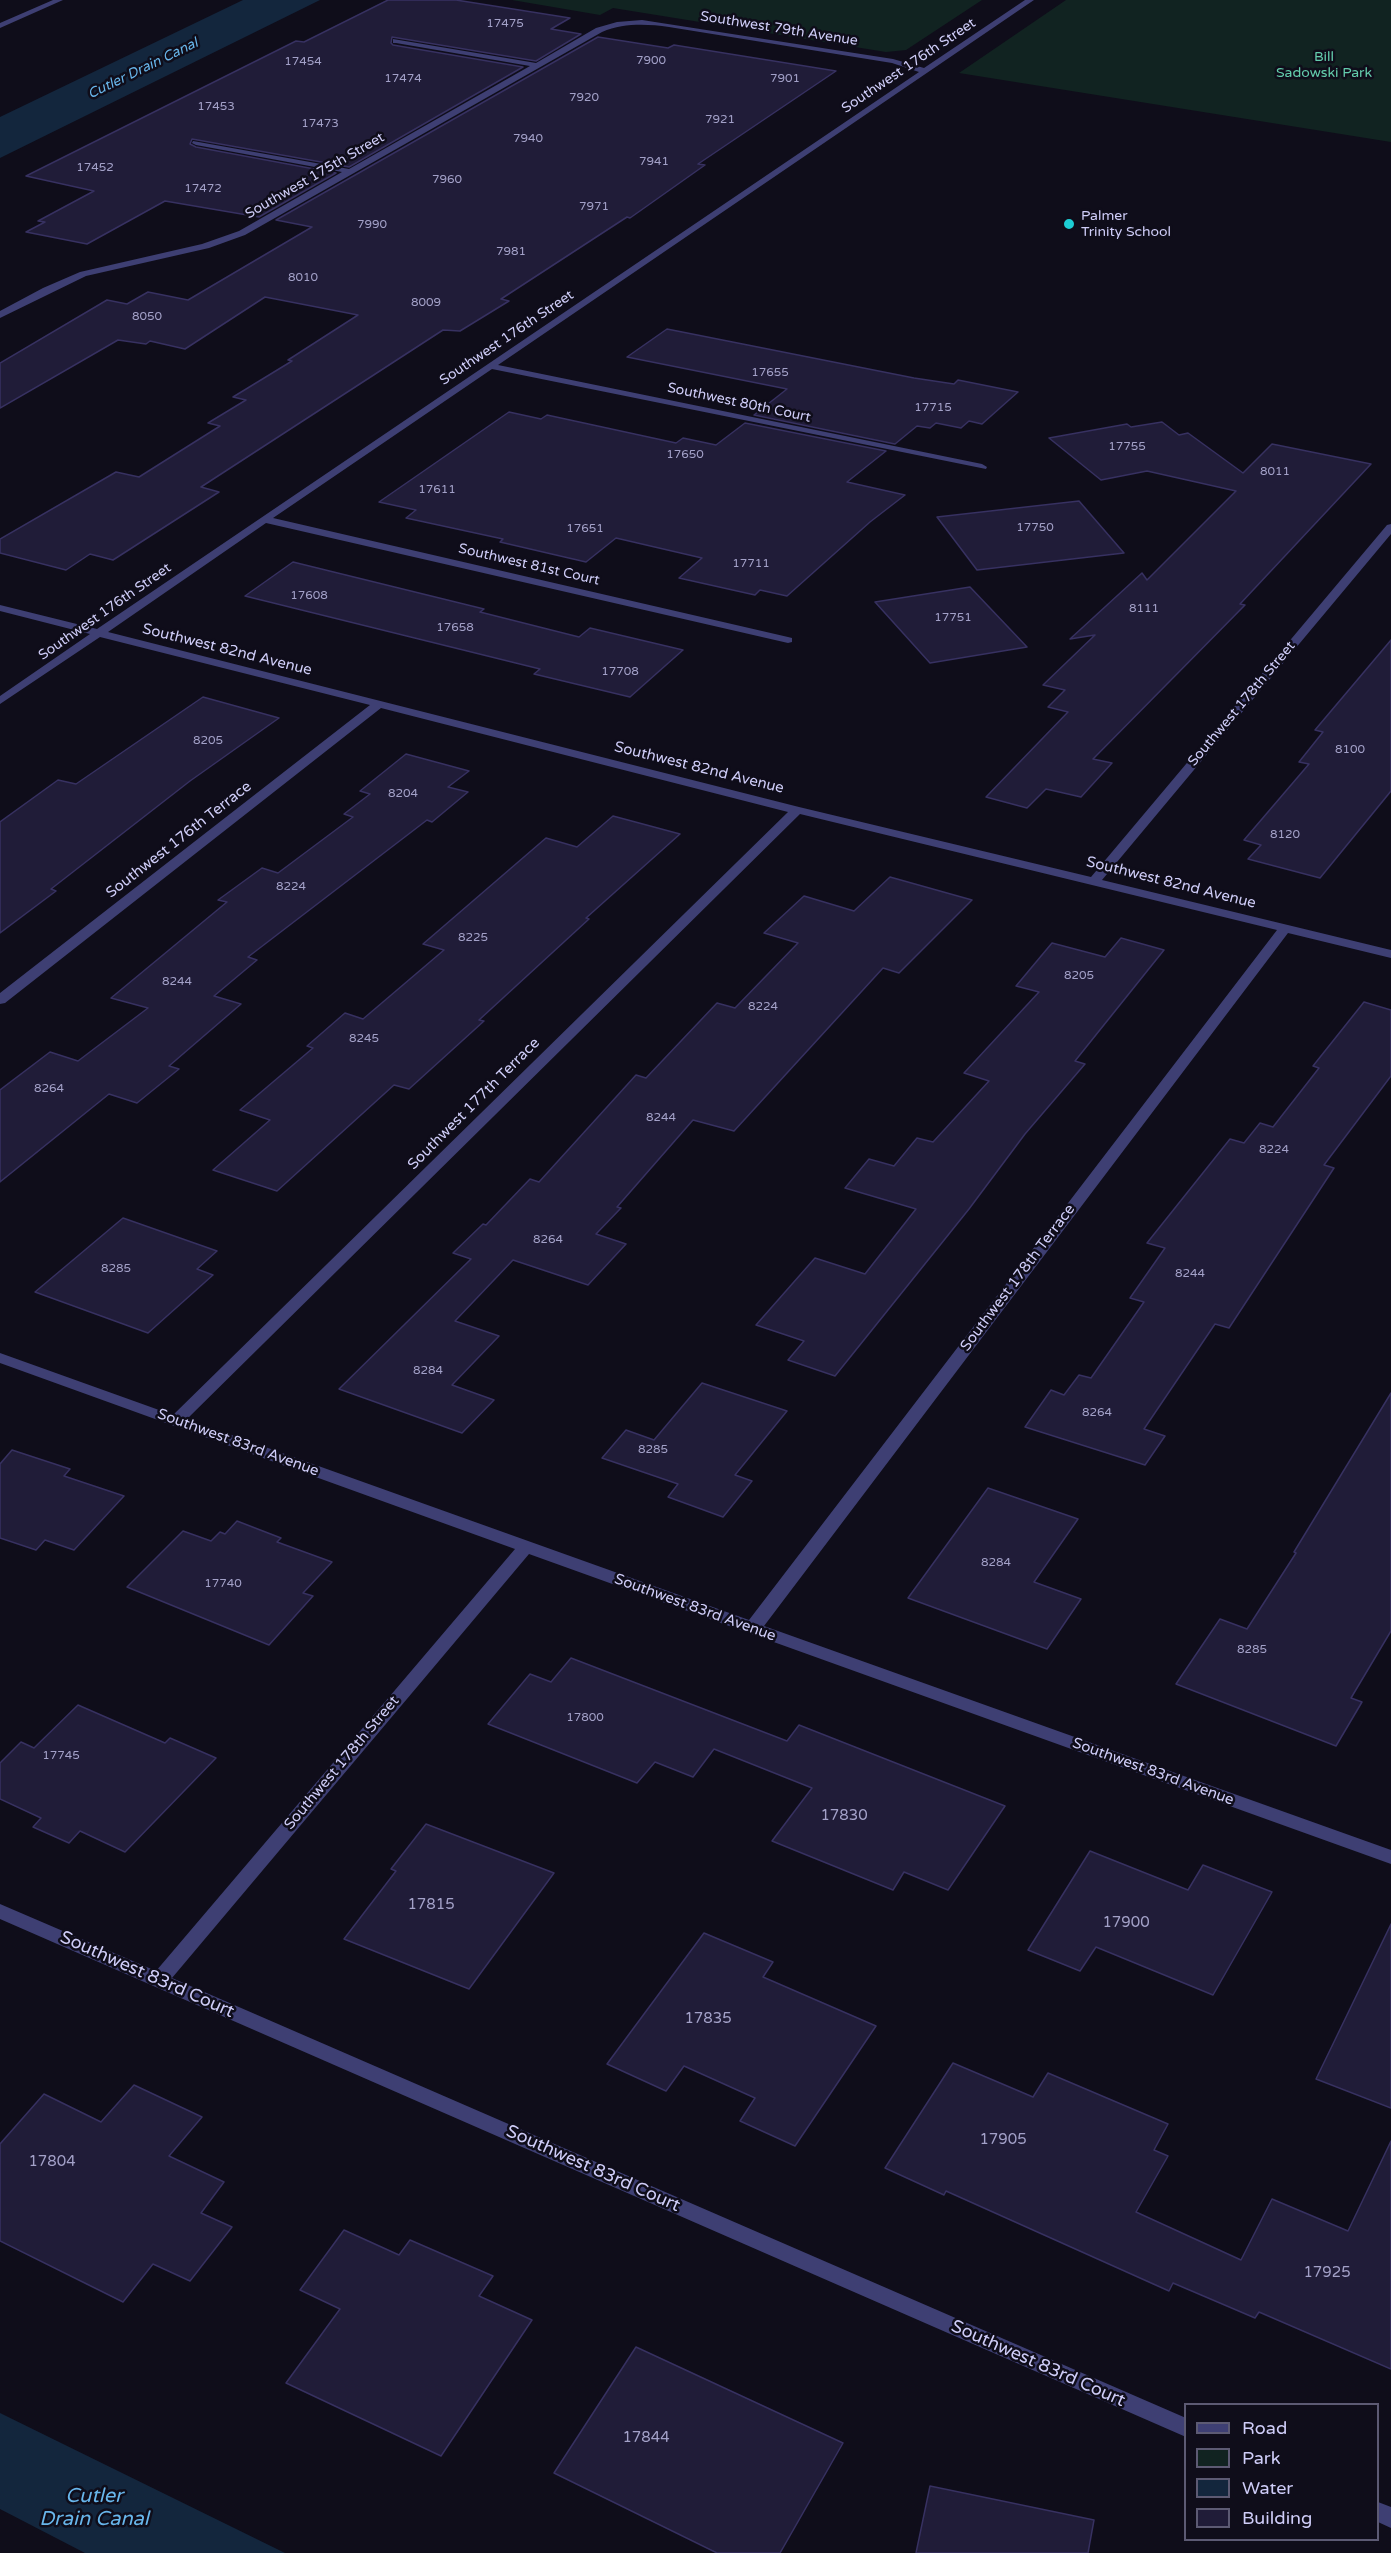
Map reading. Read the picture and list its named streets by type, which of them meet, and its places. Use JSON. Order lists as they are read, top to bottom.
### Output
{
  "streets": {
    "street": [
      "Southwest 79th Avenue",
      "Southwest 176th Street",
      "Southwest 175th Street",
      "Southwest 80th Court",
      "Southwest 81st Court",
      "Southwest 82nd Avenue",
      "Southwest 178th Street",
      "Southwest 176th Terrace",
      "Southwest 177th Terrace",
      "Southwest 178th Terrace",
      "Southwest 83rd Avenue",
      "Southwest 83rd Court"
    ]
  },
  "crossings": [
    ["Southwest 79th Avenue", "Southwest 176th Street"],
    ["Southwest 79th Avenue", "Southwest 175th Street"],
    ["Southwest 176th Street", "Southwest 80th Court"],
    ["Southwest 176th Street", "Southwest 81st Court"],
    ["Southwest 176th Street", "Southwest 82nd Avenue"],
    ["Southwest 82nd Avenue", "Southwest 178th Street"],
    ["Southwest 82nd Avenue", "Southwest 176th Terrace"],
    ["Southwest 82nd Avenue", "Southwest 177th Terrace"],
    ["Southwest 82nd Avenue", "Southwest 178th Terrace"],
    ["Southwest 178th Street", "Southwest 83rd Avenue"],
    ["Southwest 178th Street", "Southwest 83rd Court"],
    ["Southwest 177th Terrace", "Southwest 83rd Avenue"],
    ["Southwest 178th Terrace", "Southwest 83rd Avenue"]
  ],
  "water": ["Cutler Drain Canal"],
  "parks": ["Bill Sadowski Park"],
  "places": ["Palmer Trinity School"],
  "house_numbers": [
    "17475",
    "7900",
    "17454",
    "17474",
    "7901",
    "7920",
    "17453",
    "7921",
    "17473",
    "7940",
    "7941",
    "17452",
    "7960",
    "17472",
    "7971",
    "7990",
    "7981",
    "8010",
    "8009",
    "8050",
    "17655",
    "17715",
    "17755",
    "17650",
    "8011",
    "17611",
    "17750",
    "17651",
    "17711",
    "17608",
    "8111",
    "17751",
    "17658",
    "17708",
    "8205",
    "8100",
    "8204",
    "8120",
    "8224",
    "8225",
    "8205",
    "8244",
    "8224",
    "8245",
    "8264",
    "8244",
    "8224",
    "8264",
    "8285",
    "8244",
    "8284",
    "8264",
    "8285",
    "8284",
    "17740",
    "8285",
    "17800",
    "17745",
    "17830",
    "17815",
    "17900",
    "17835",
    "17905",
    "17804",
    "17925",
    "17844"
  ],
  "legend": [
    "Road",
    "Park",
    "Water",
    "Building"
  ]
}
